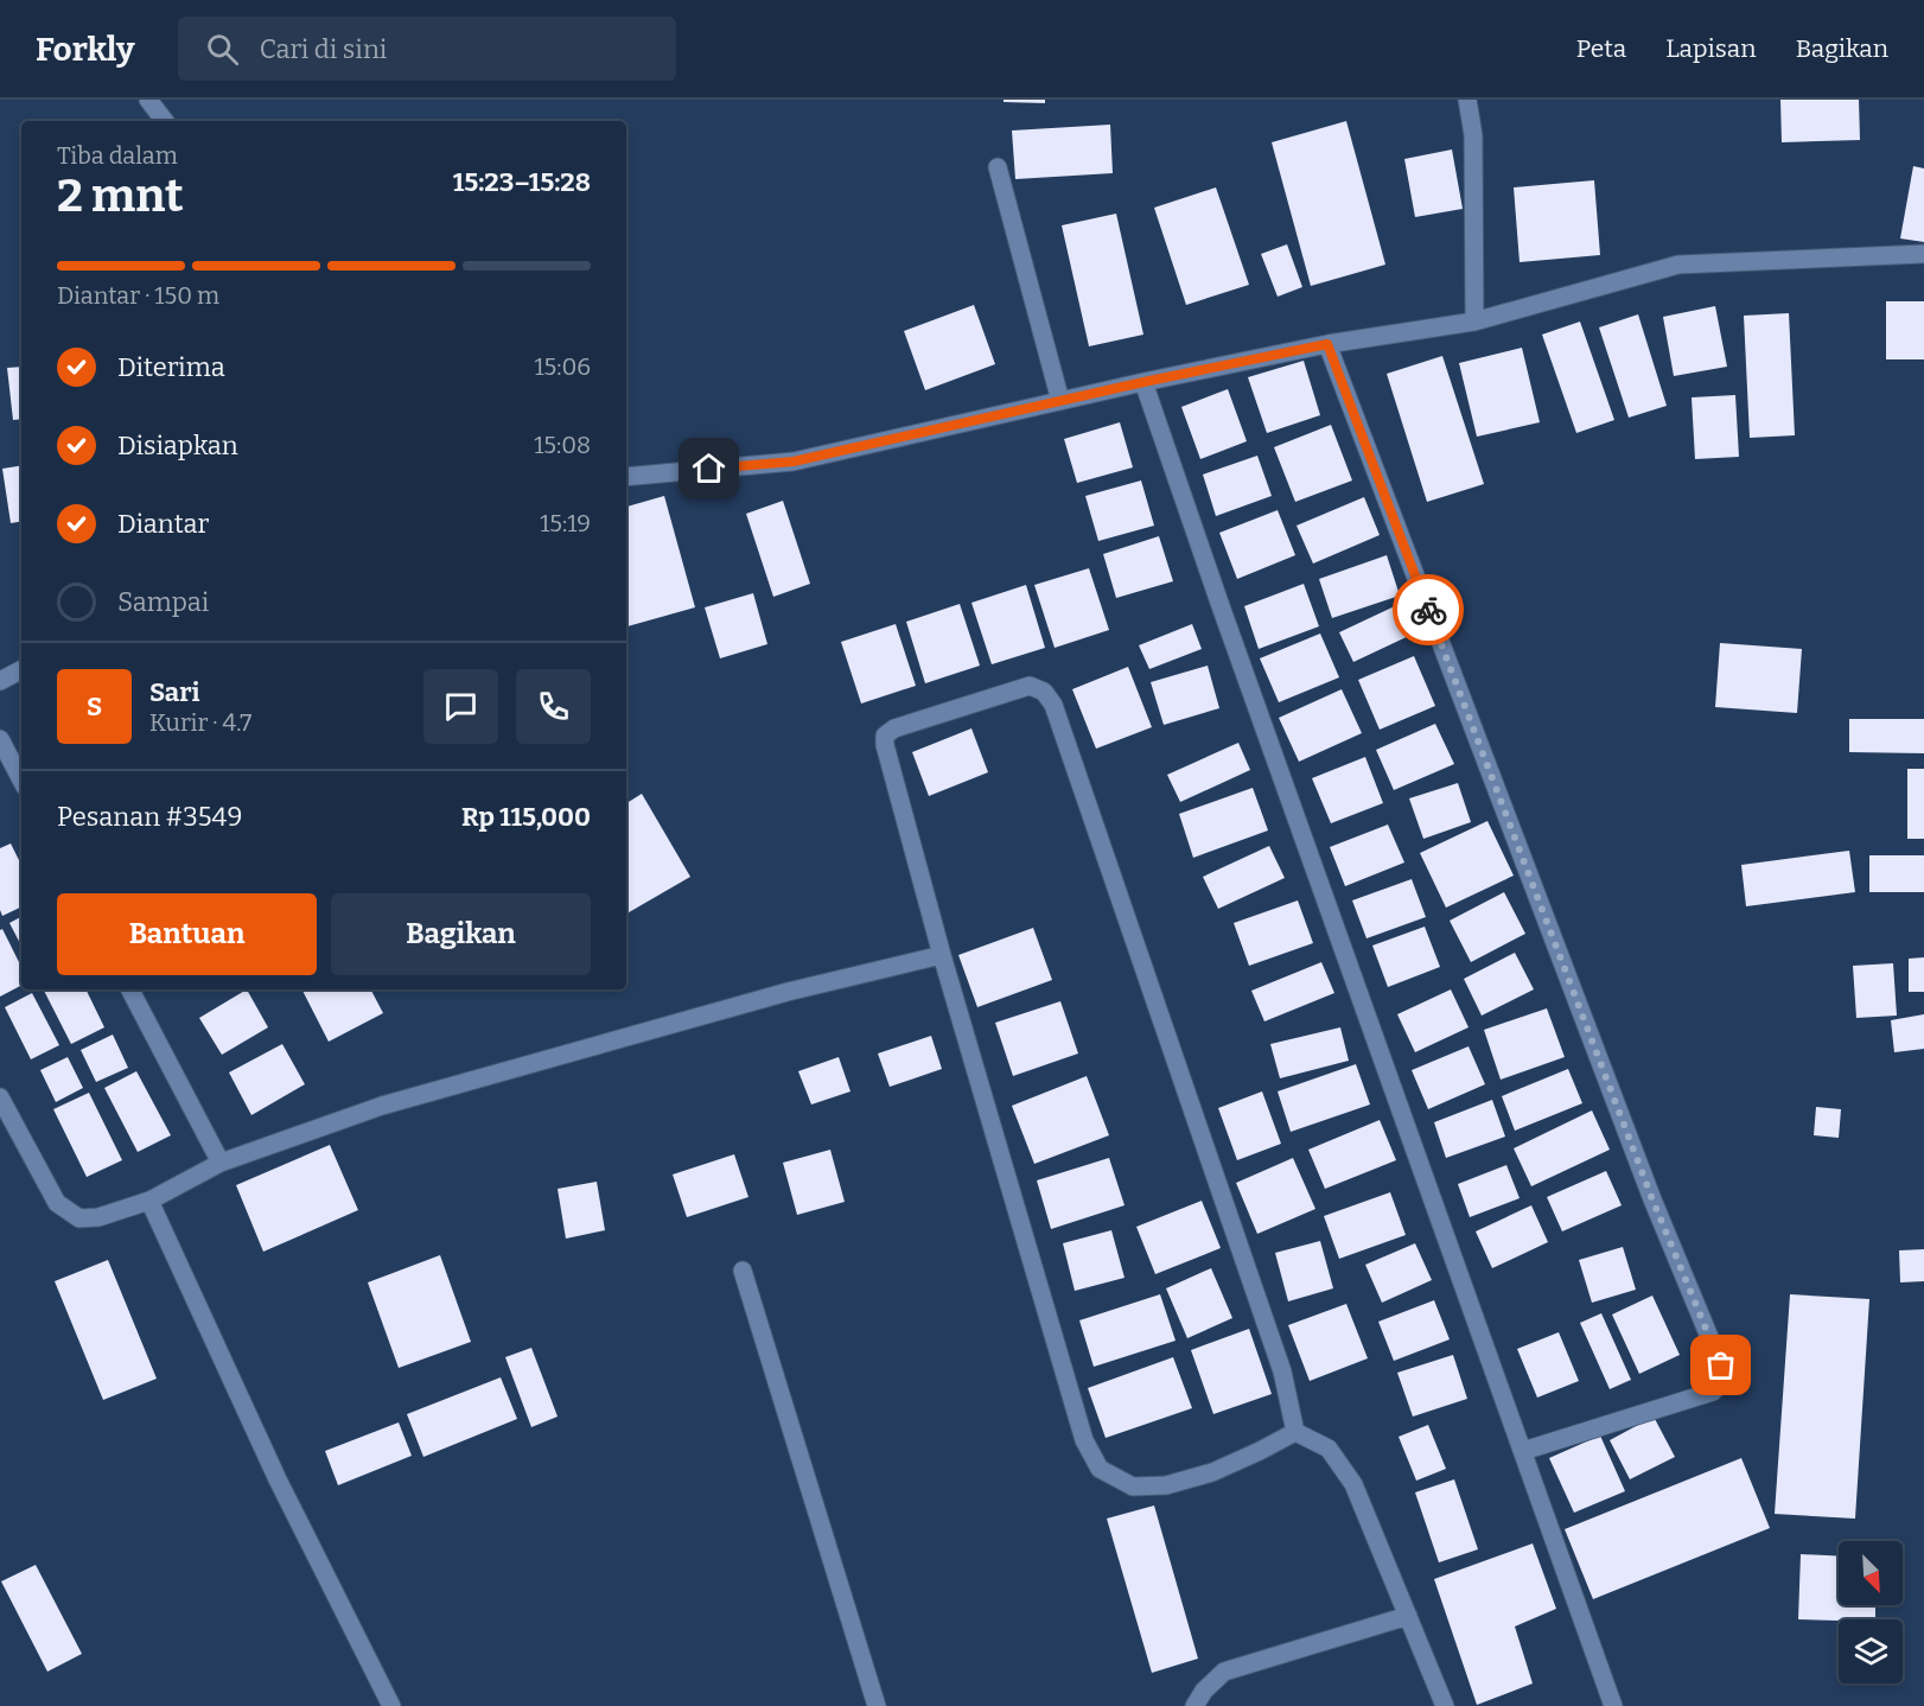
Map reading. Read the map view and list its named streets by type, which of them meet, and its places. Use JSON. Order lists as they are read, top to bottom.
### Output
{
  "north": "bottom right",
  "page": {
    "header": "Forkly",
    "search": "Cari di sini",
    "nav": ["Peta", "Lapisan", "Bagikan"],
    "heading": ["2 mnt", "Tiba dalam", "15:23–15:28"],
    "panel": [
      "Sari",
      "Kurir · 4.7",
      "Pesanan #3549",
      "Rp 115,000"
    ],
    "bar": "Diantar · 150 m",
    "list": [
      ["Diterima", "15:06"],
      ["Disiapkan", "15:08"],
      ["Diantar", "15:19"],
      "Sampai"
    ],
    "round": "S",
    "buttons": ["Bantuan", "Bagikan"]
  }
}
